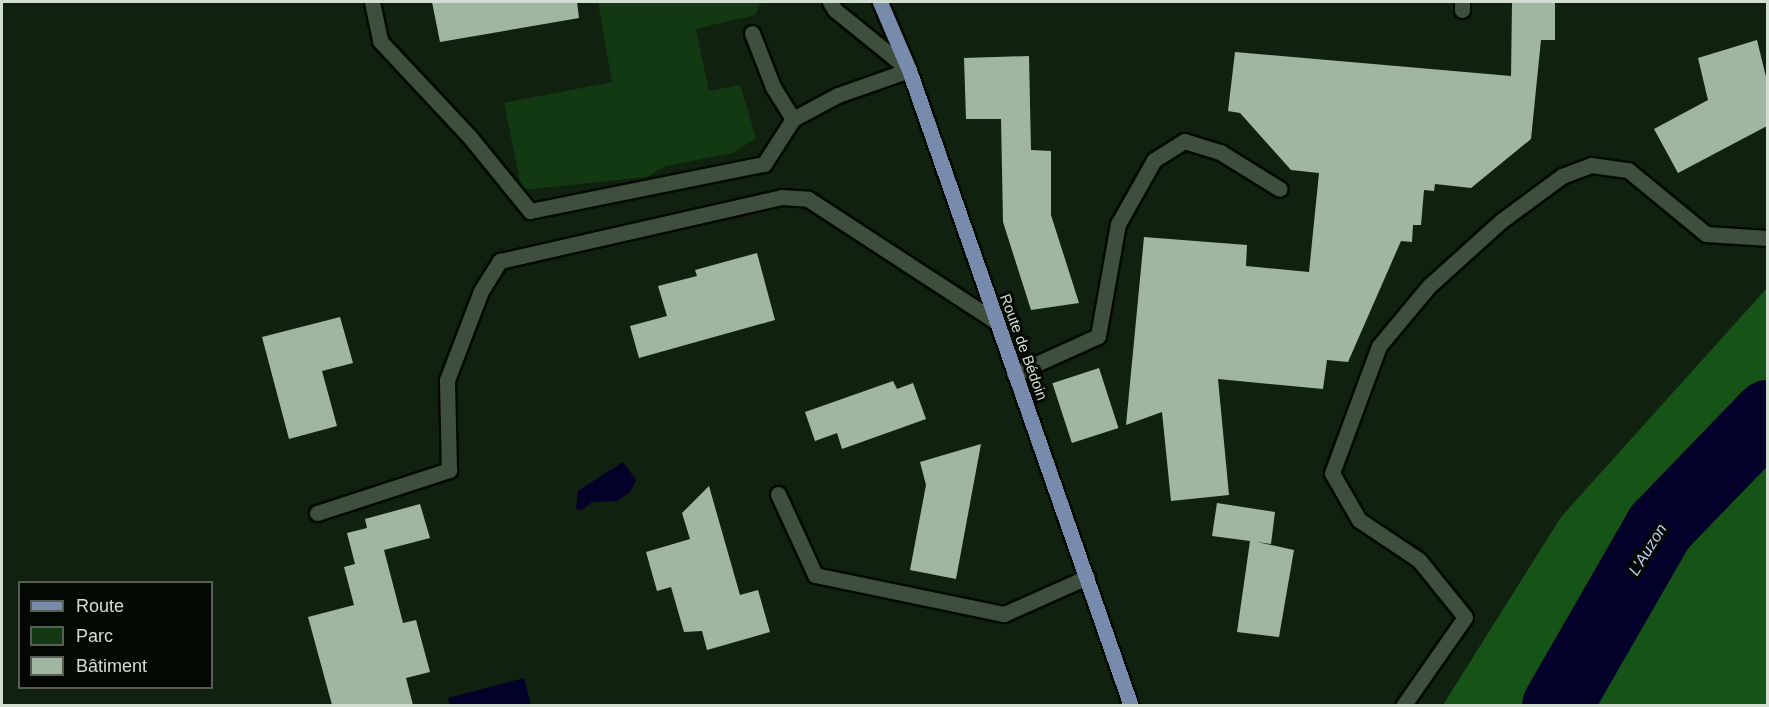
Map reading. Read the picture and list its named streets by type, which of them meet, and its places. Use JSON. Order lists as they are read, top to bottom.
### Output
{
  "streets": {
    "main road": ["Route de Bédoin"]
  },
  "water": ["L'Auzon"],
  "legend": ["Route", "Parc", "Bâtiment"]
}
